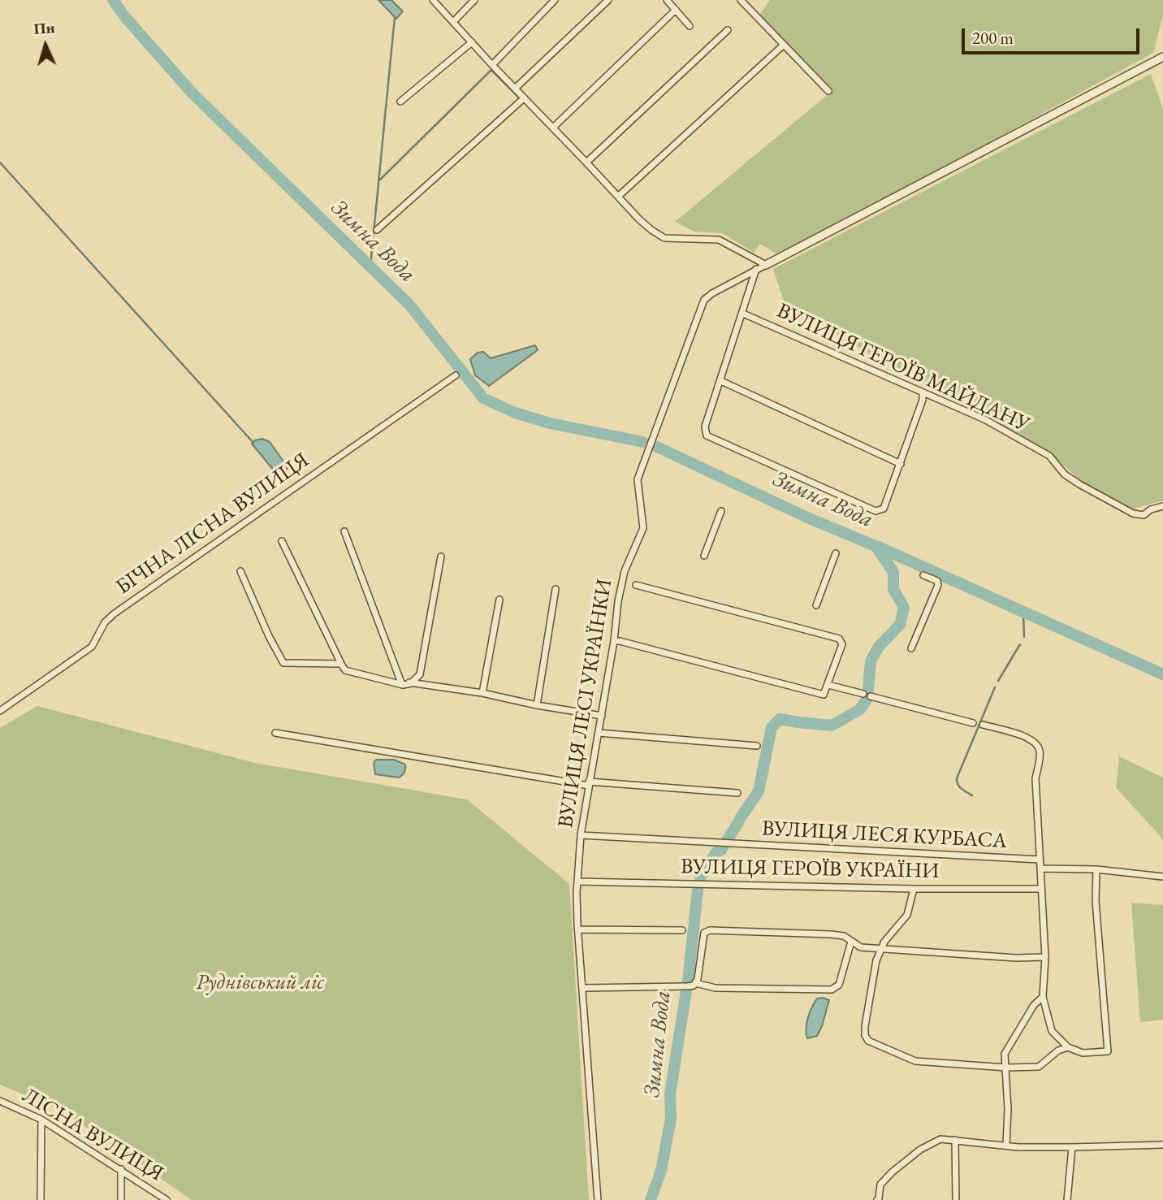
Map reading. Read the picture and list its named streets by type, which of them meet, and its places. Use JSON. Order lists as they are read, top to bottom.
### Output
{
  "streets": {
    "street": [
      "ВУЛИЦЯ ГЕРОЇВ МАЙДАНУ",
      "БІЧНА ЛІСНА ВУЛИЦЯ",
      "ВУЛИЦЯ ЛЕСІ УКРАЇНКИ",
      "ВУЛИЦЯ ЛЕСЯ КУРБАСА",
      "ВУЛИЦЯ ГЕРОЇВ УКРАЇНИ",
      "ЛІСНА ВУЛИЦЯ"
    ]
  },
  "crossings": [
    ["ВУЛИЦЯ ЛЕСІ УКРАЇНКИ", "ВУЛИЦЯ ЛЕСЯ КУРБАСА"],
    ["ВУЛИЦЯ ЛЕСІ УКРАЇНКИ", "ВУЛИЦЯ ГЕРОЇВ УКРАЇНИ"]
  ],
  "water": ["Зимна Вода"],
  "parks": ["Руднівський ліс"],
  "scale_bar": "200 m",
  "north": "top"
}
